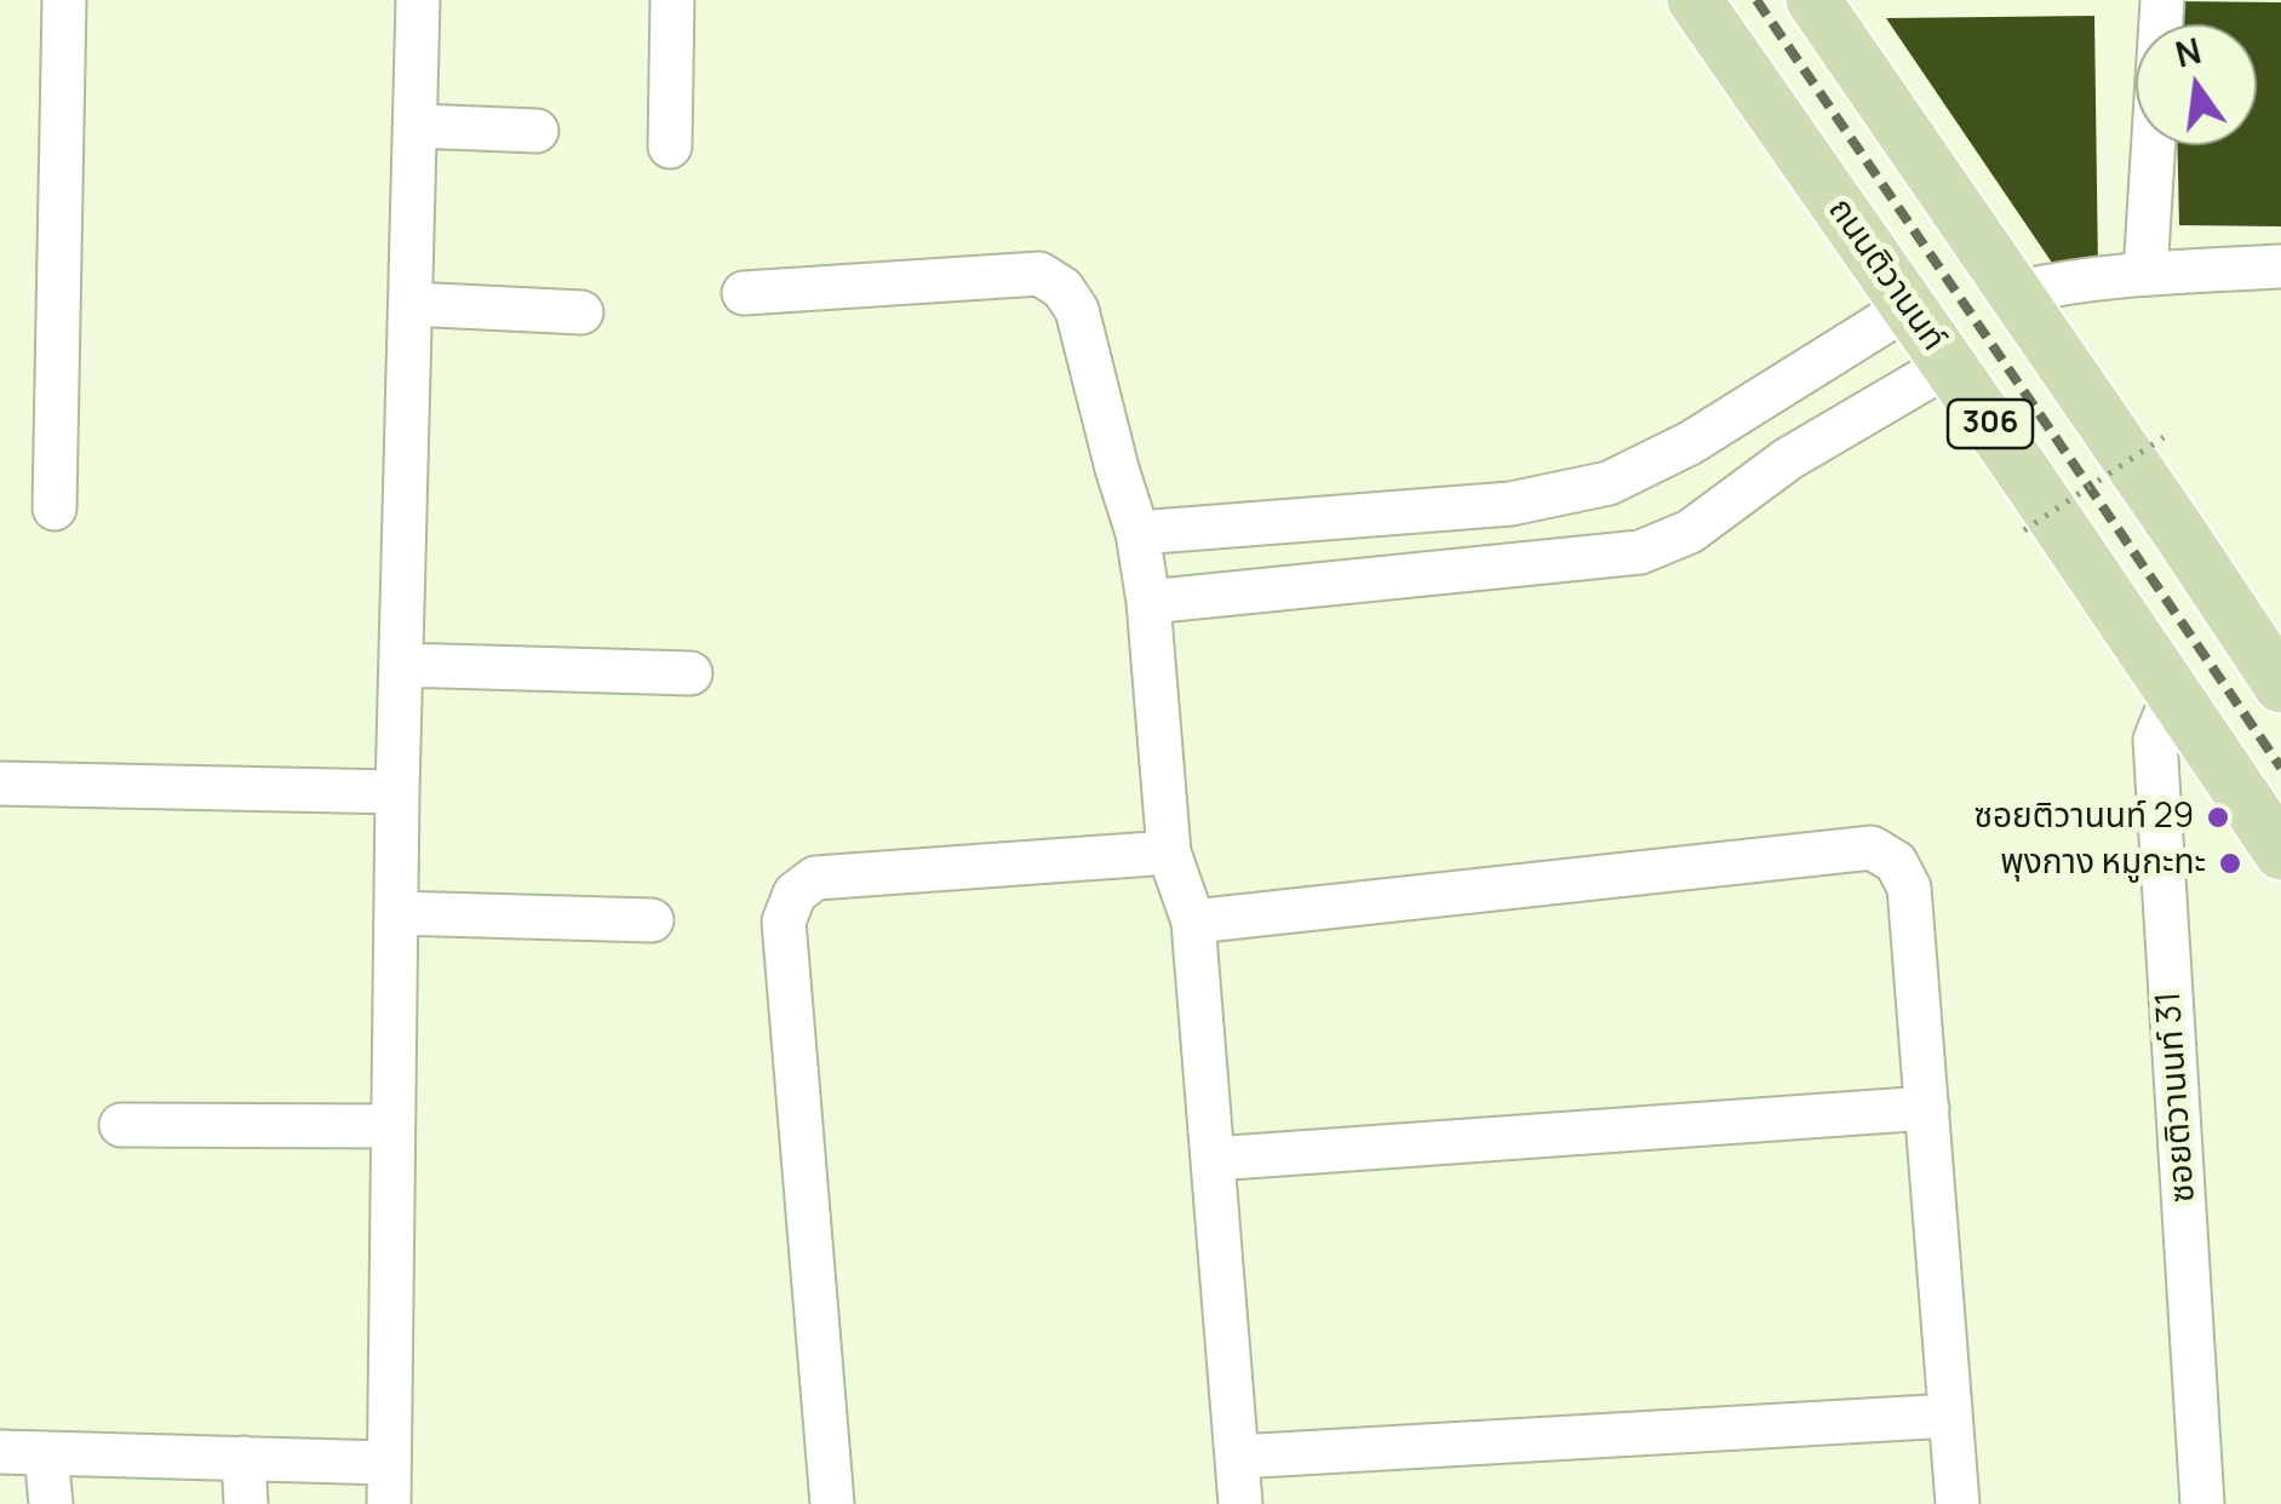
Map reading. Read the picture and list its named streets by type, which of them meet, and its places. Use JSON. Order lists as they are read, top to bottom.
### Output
{
  "streets": {
    "main road": ["ถนนติวานนท์", "306"],
    "street": ["ซอยติวานนท์ 31"]
  },
  "crossings": [
    ["ถนนติวานนท์", "ซอยติวานนท์ 31"]
  ],
  "places": ["ซอยติวานนท์ 29", "พุงกาง หมูกะทะ"],
  "north": "top"
}
